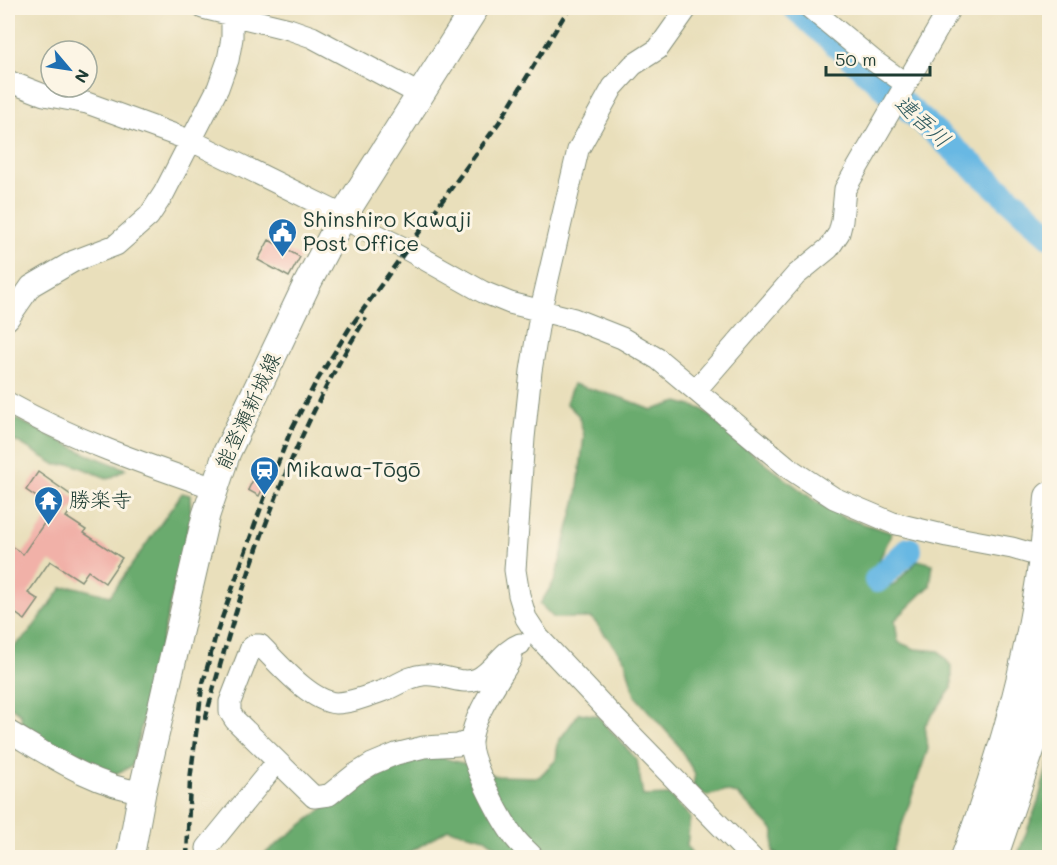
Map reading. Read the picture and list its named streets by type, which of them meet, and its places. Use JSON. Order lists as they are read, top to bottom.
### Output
{
  "streets": {
    "main road": ["能登瀬新城線"]
  },
  "water": ["連吾川"],
  "places": {
    "public building": ["Shinshiro Kawaji Post Office"],
    "station": ["Mikawa-Tōgō"],
    "temple": ["勝楽寺"]
  },
  "scale_bar": "50 m",
  "north": "bottom right"
}
